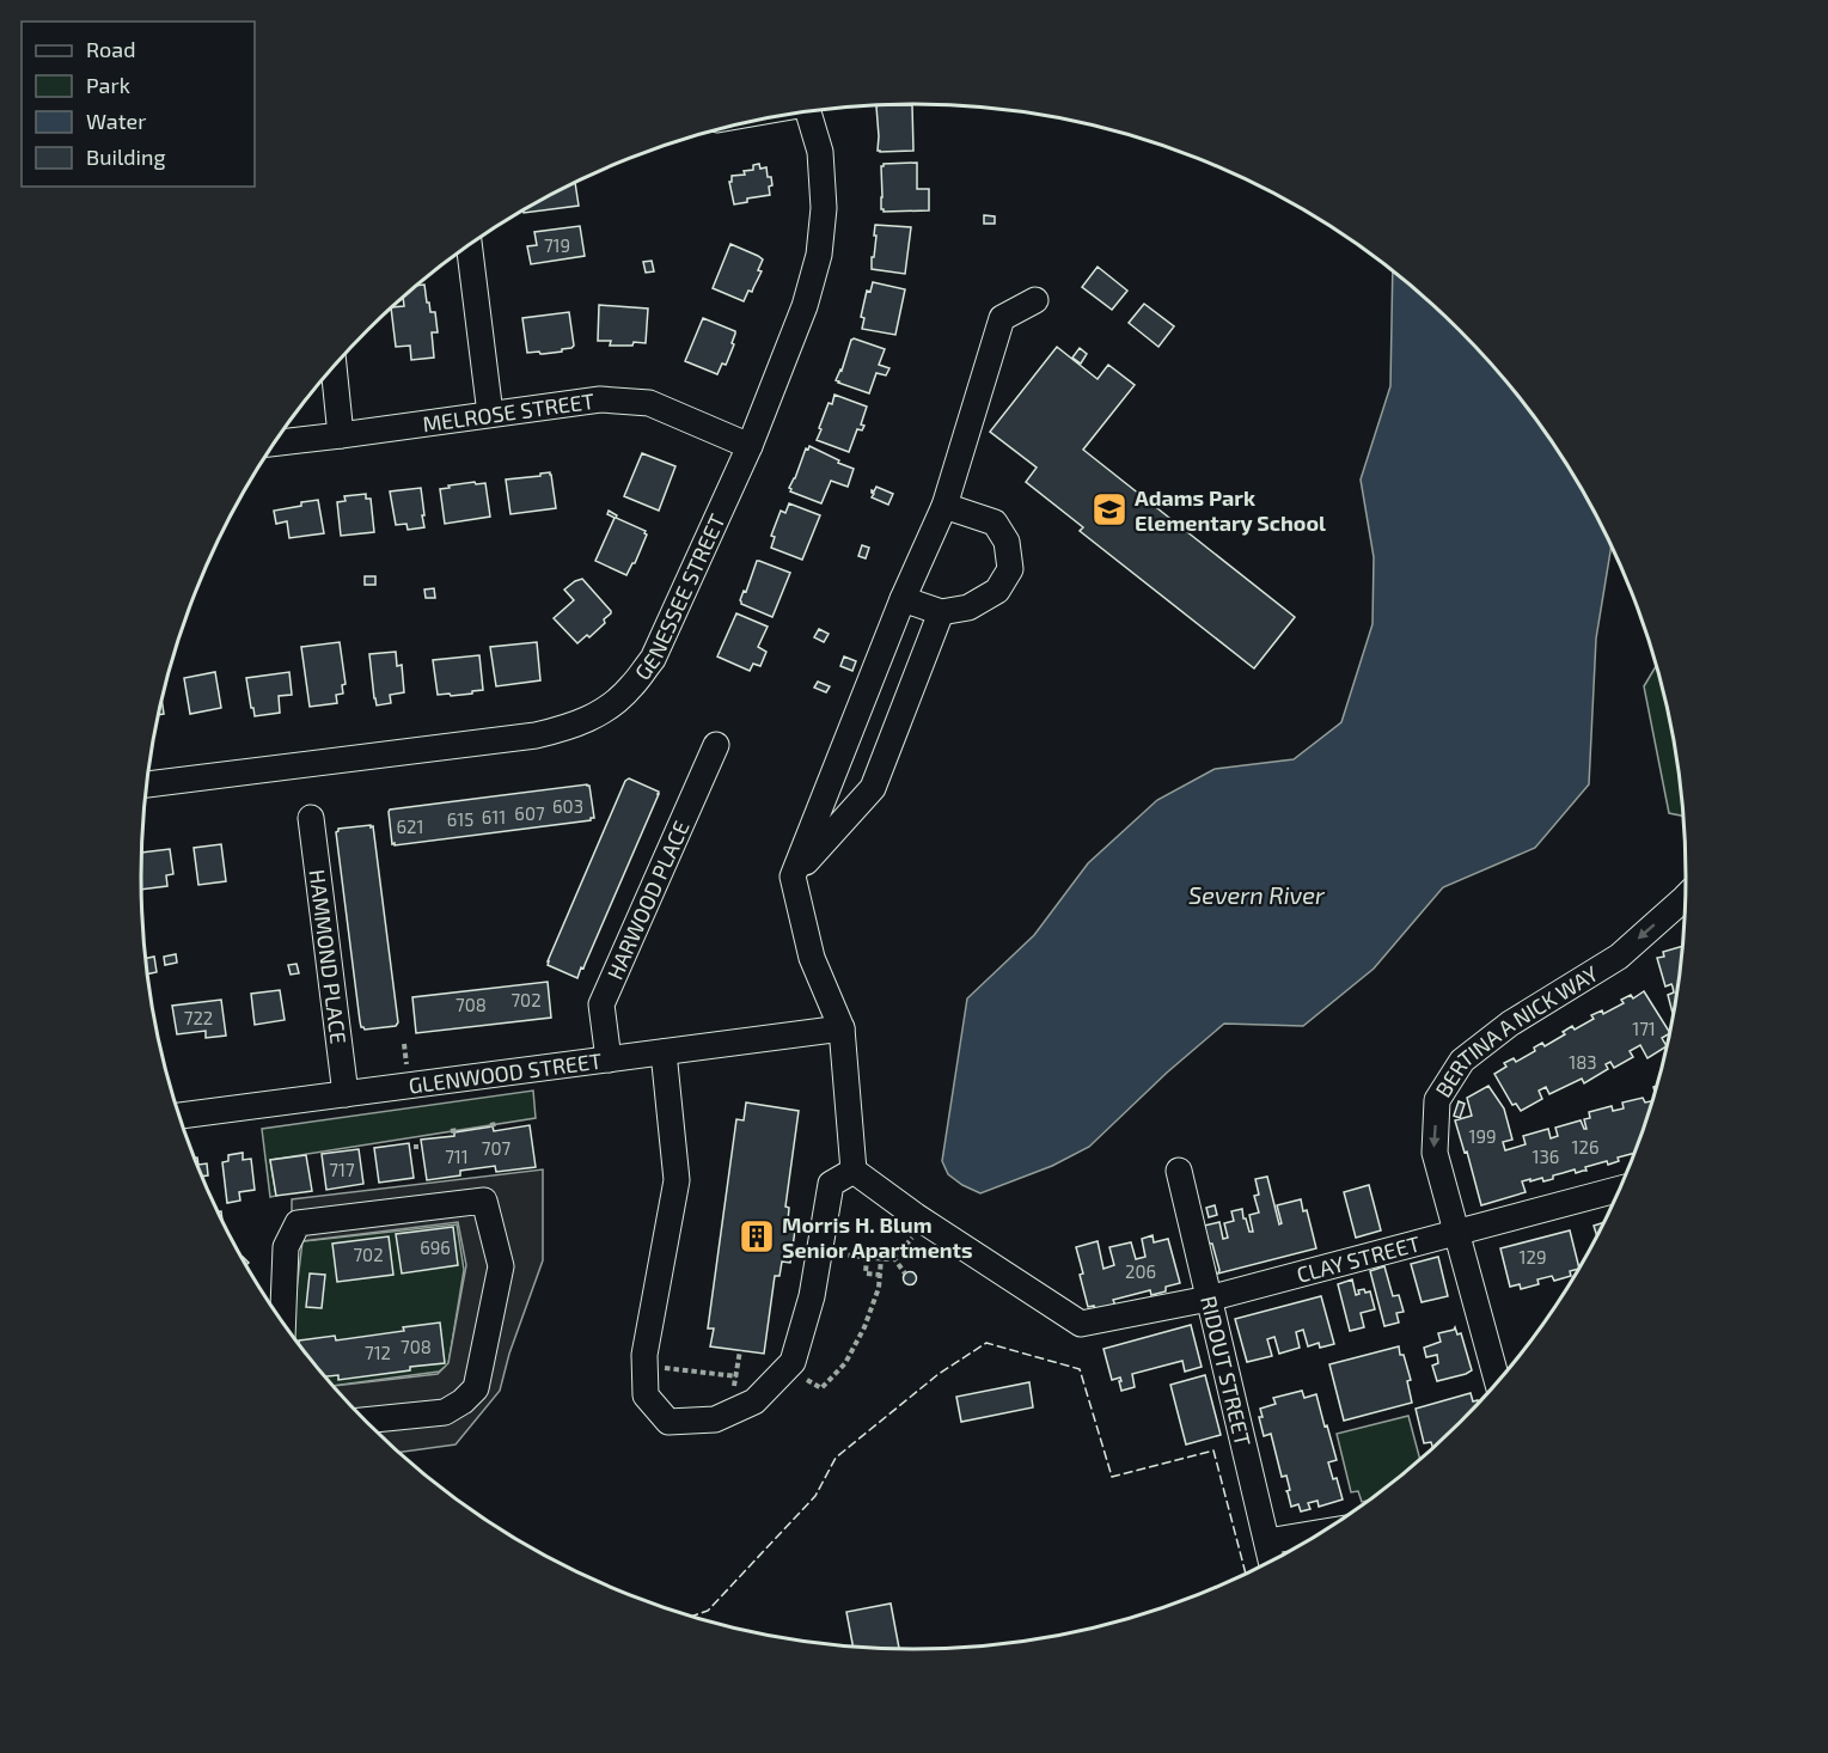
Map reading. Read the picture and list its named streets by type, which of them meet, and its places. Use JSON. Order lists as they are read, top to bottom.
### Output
{
  "streets": {
    "street": [
      "MELROSE STREET",
      "GENESSEE STREET",
      "HARWOOD PLACE",
      "HAMMOND PLACE",
      "BERTINA A NICK WAY",
      "GLENWOOD STREET",
      "CLAY STREET",
      "RIDOUT STREET"
    ]
  },
  "crossings": [
    ["MELROSE STREET", "GENESSEE STREET"],
    ["HARWOOD PLACE", "GLENWOOD STREET"],
    ["HAMMOND PLACE", "GLENWOOD STREET"],
    ["BERTINA A NICK WAY", "CLAY STREET"],
    ["CLAY STREET", "RIDOUT STREET"]
  ],
  "one_way": ["BERTINA A NICK WAY"],
  "water": ["Severn River"],
  "places": {
    "school or university": ["Adams Park Elementary School"],
    "building": ["Morris H. Blum Senior Apartments"]
  },
  "house_numbers": [
    "719",
    "603",
    "607",
    "611",
    "615",
    "621",
    "702",
    "708",
    "722",
    "171",
    "183",
    "199",
    "126",
    "707",
    "711",
    "136",
    "717",
    "696",
    "702",
    "129",
    "206",
    "708",
    "712"
  ],
  "legend": [
    "Road",
    "Park",
    "Water",
    "Building"
  ]
}
